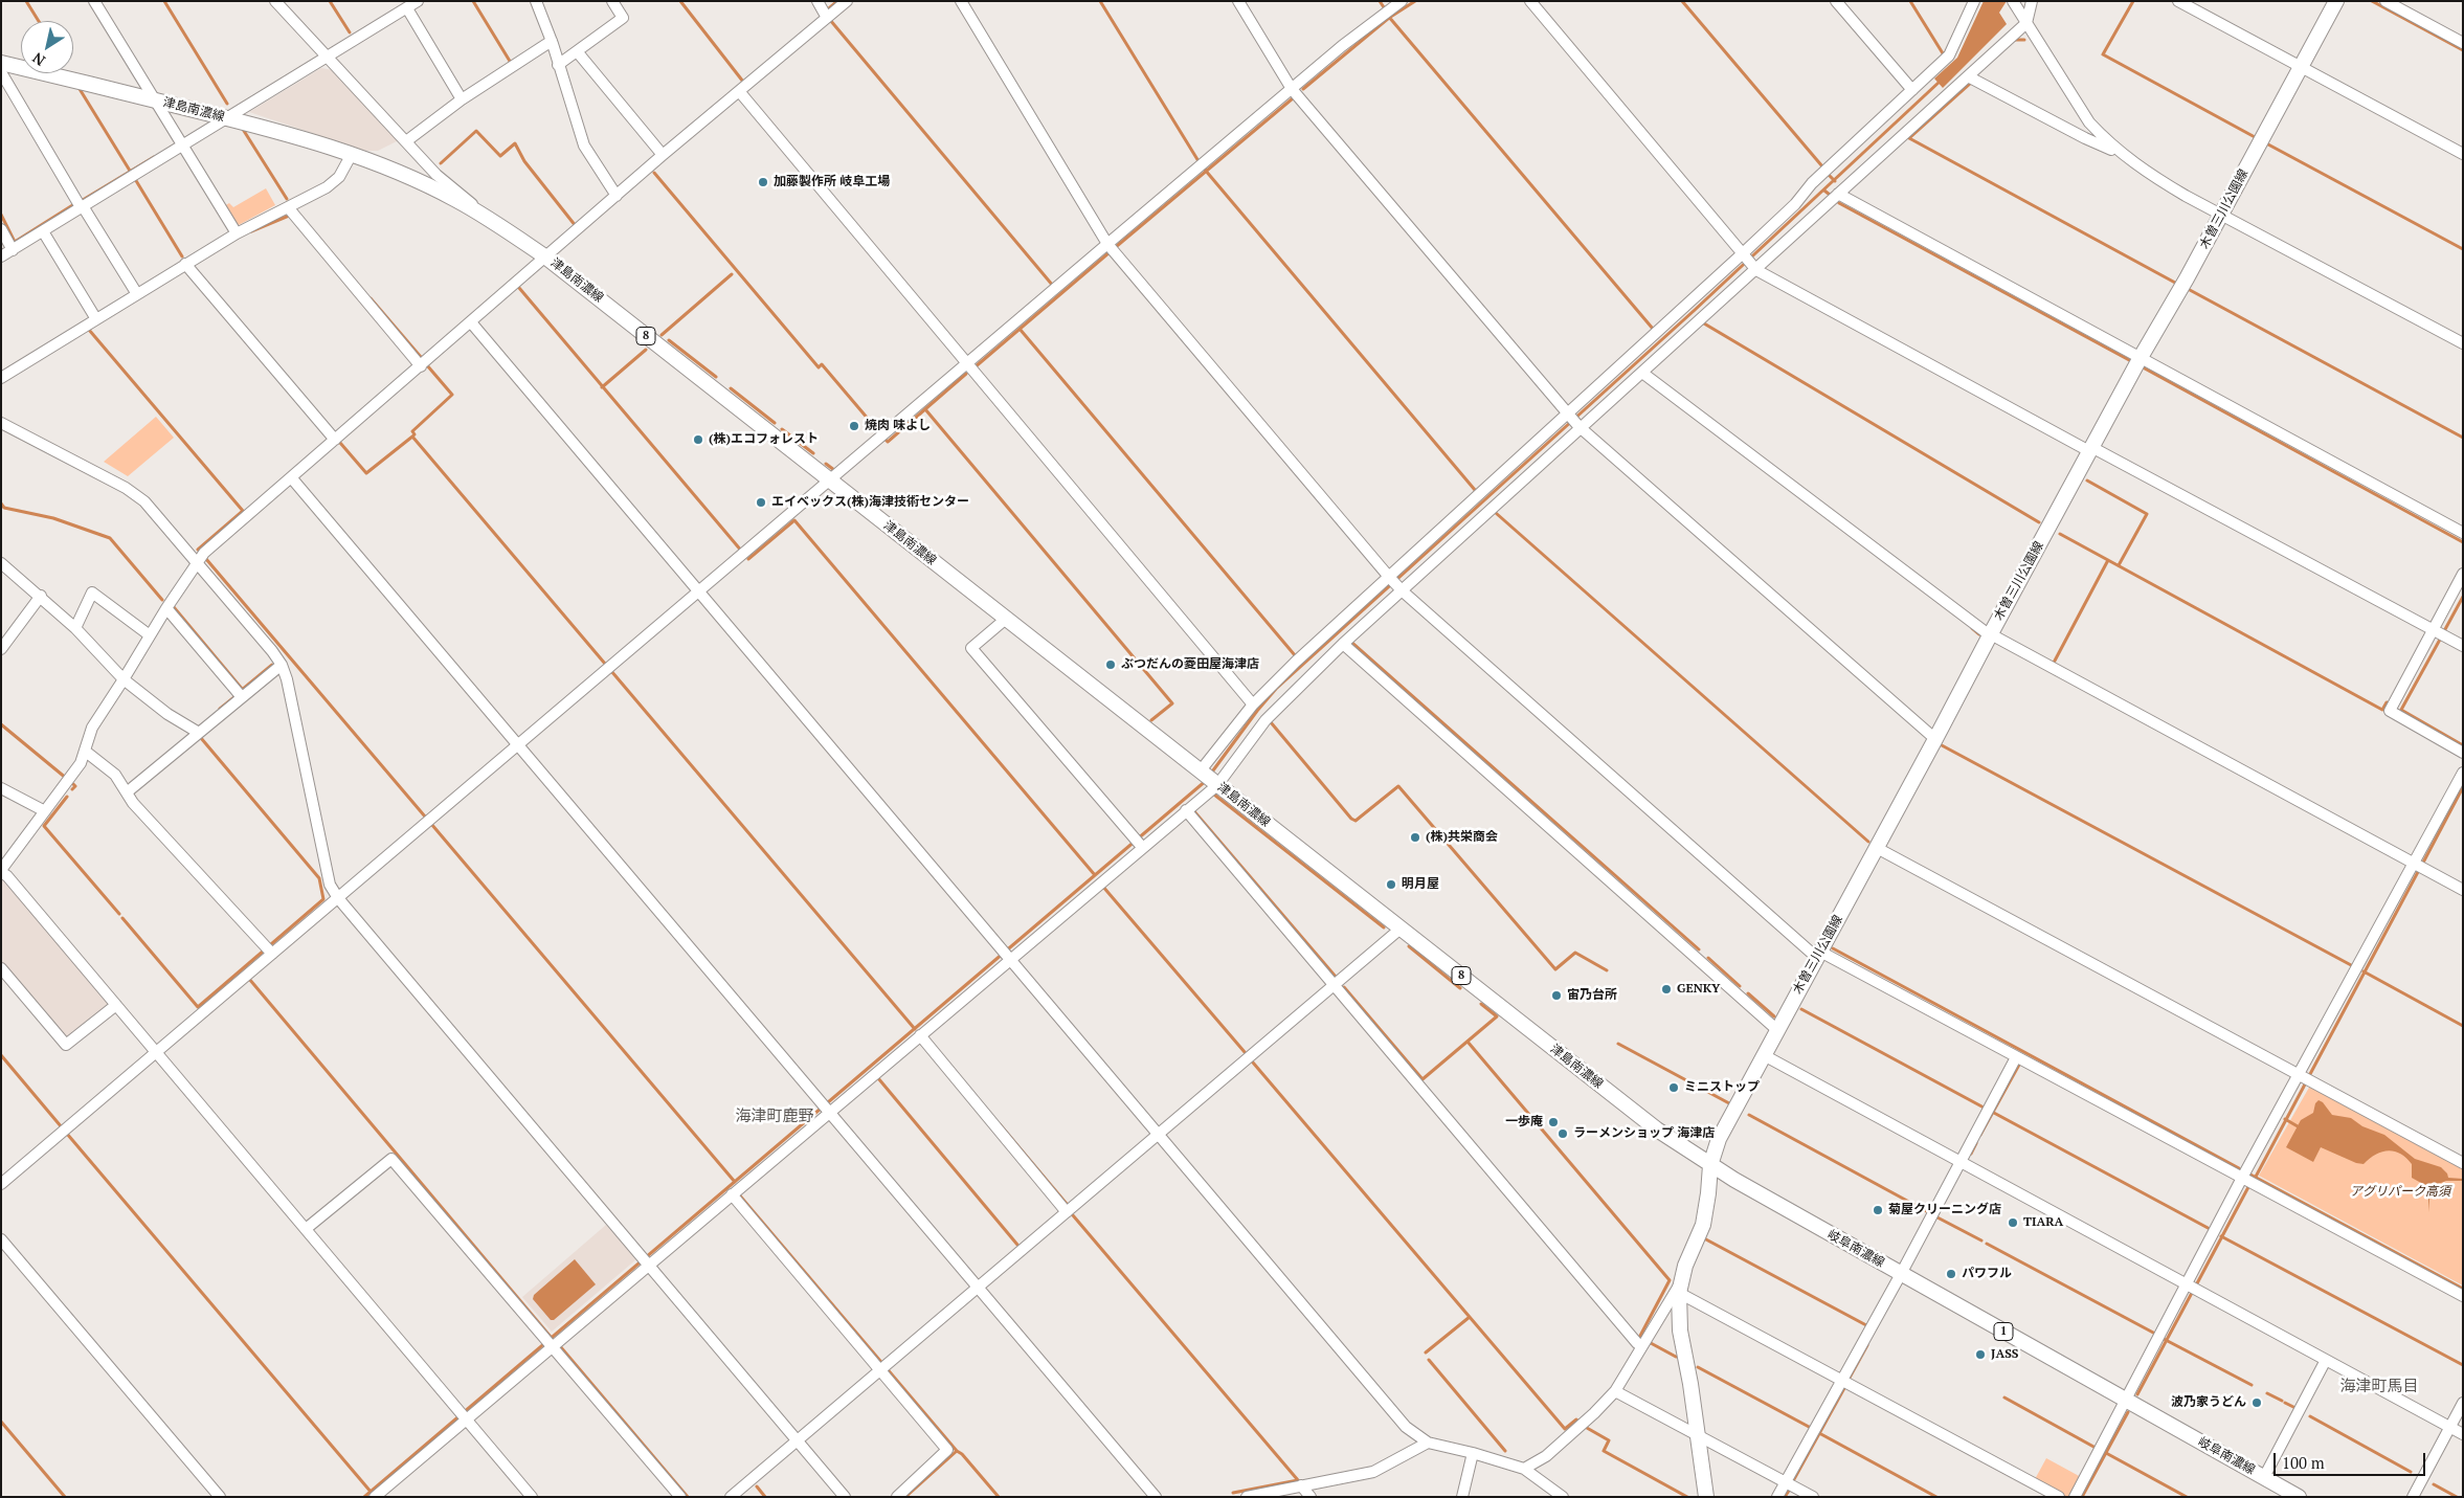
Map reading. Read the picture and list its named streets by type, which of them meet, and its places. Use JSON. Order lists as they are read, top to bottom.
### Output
{
  "streets": {
    "main road": [
      "津島南濃線",
      "木曽三川公園線",
      "8",
      "岐阜南濃線",
      "1"
    ]
  },
  "crossings": [
    ["津島南濃線", "木曽三川公園線"],
    ["津島南濃線", "岐阜南濃線"],
    ["木曽三川公園線", "岐阜南濃線"]
  ],
  "districts": ["海津町鹿野", "海津町馬目"],
  "parks": ["アグリパーク高須"],
  "places": [
    "加藤製作所 岐阜工場",
    "焼肉 味よし",
    "(株)エコフォレスト",
    "エイベックス(株)海津技術センター",
    "ぶつだんの菱田屋海津店",
    "(株)共栄商会",
    "明月屋",
    "GENKY",
    "宙乃台所",
    "ミニストップ",
    "一歩庵",
    "ラーメンショップ 海津店",
    "菊屋クリーニング店",
    "TIARA",
    "パワフル",
    "JASS",
    "波乃家うどん"
  ],
  "scale_bar": "100 m",
  "north": "bottom left"
}
